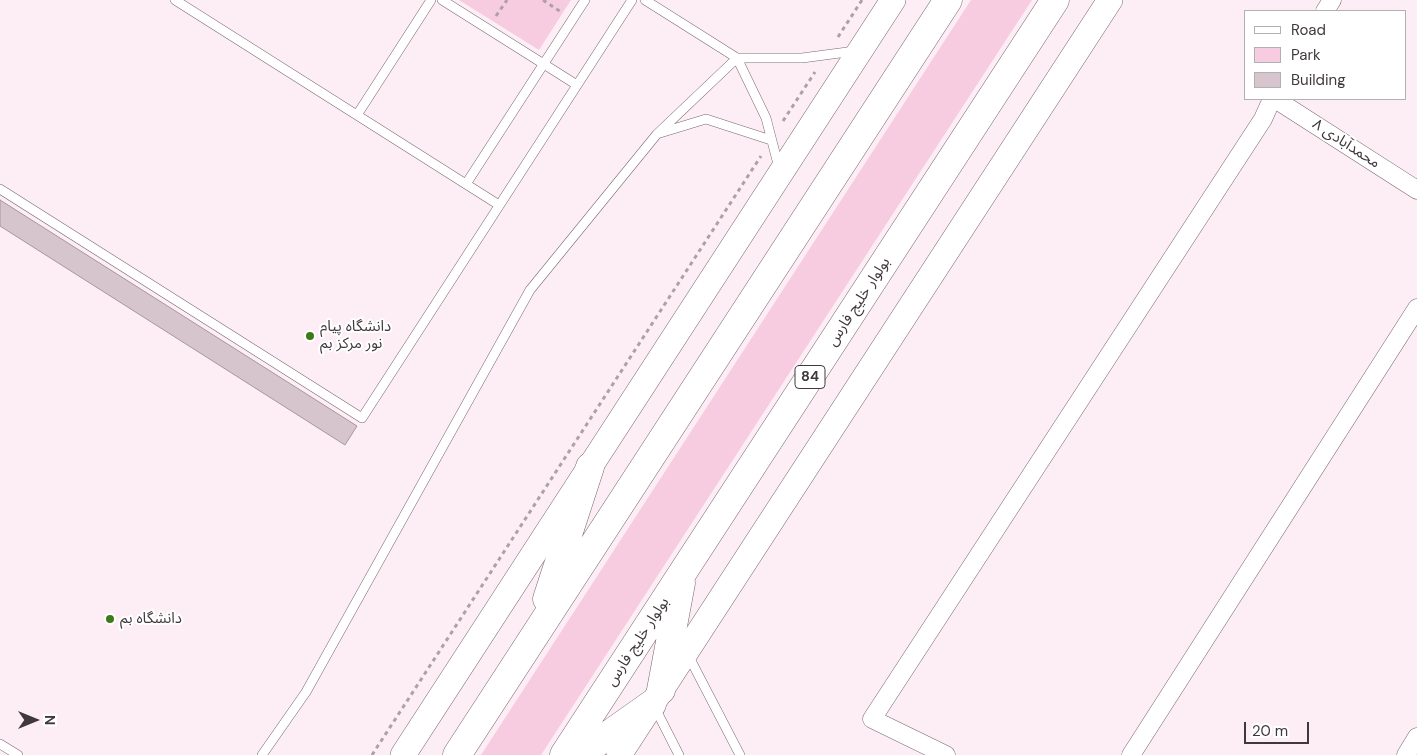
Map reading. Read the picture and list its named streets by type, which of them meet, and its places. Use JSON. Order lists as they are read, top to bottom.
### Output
{
  "streets": {
    "highway": ["بولوار خلیج فارس", "84"],
    "street": ["محمدآبادی ۸"]
  },
  "places": ["دانشگاه پیام نور مرکز بم", "دانشگاه بم"],
  "legend": ["Road", "Park", "Building"],
  "scale_bar": "20 m",
  "north": "right"
}
